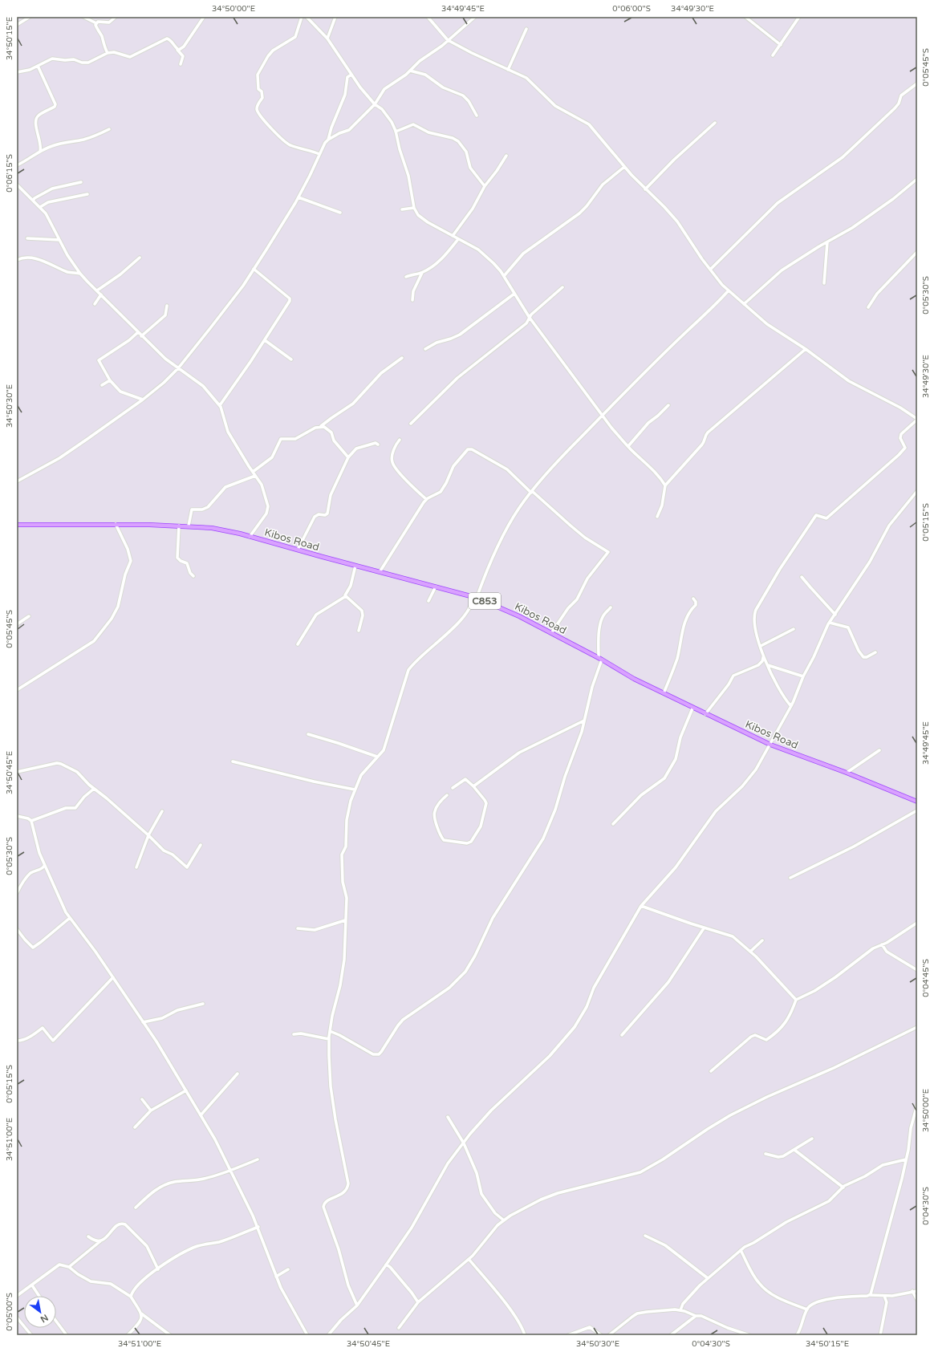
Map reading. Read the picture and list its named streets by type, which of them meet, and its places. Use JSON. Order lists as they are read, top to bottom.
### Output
{
  "streets": {
    "main road": ["Kibos Road", "C853"]
  },
  "north": "bottom right",
  "coordinates": [
    "34°50'00\"E",
    "34°49'45\"E",
    "0°06'00\"S",
    "34°49'30\"E",
    "34°50'15\"E",
    "0°05'45\"S",
    "0°06'15\"S",
    "0°05'30\"S",
    "34°50'30\"E",
    "0°05'15\"S",
    "34°50'45\"E",
    "0°04'45\"S",
    "34°51'00\"E",
    "0°04'30\"S",
    "0°05'00\"S"
  ]
}
